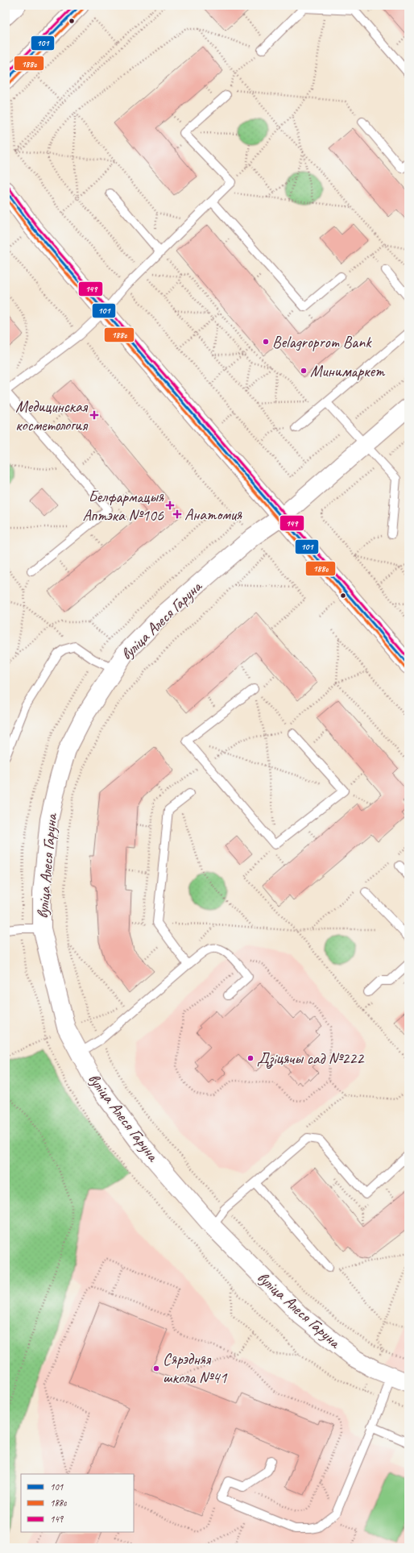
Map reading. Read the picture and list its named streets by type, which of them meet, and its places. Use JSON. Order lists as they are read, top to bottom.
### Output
{
  "streets": {
    "street": ["вуліца Алеся Гаруна"]
  },
  "places": {
    "other": [
      "Belagroprom Bank",
      "Минимаркет",
      "Дзіцячы сад №222",
      "Сярэдняя школа №41"
    ],
    "health": ["Медицинская косметология", "Белфармацыя Аптэка №106", "Анатомия"]
  },
  "lines": ["transit line 101", "transit line 149", "transit line 188с"],
  "legend": ["101", "188с", "149"]
}
